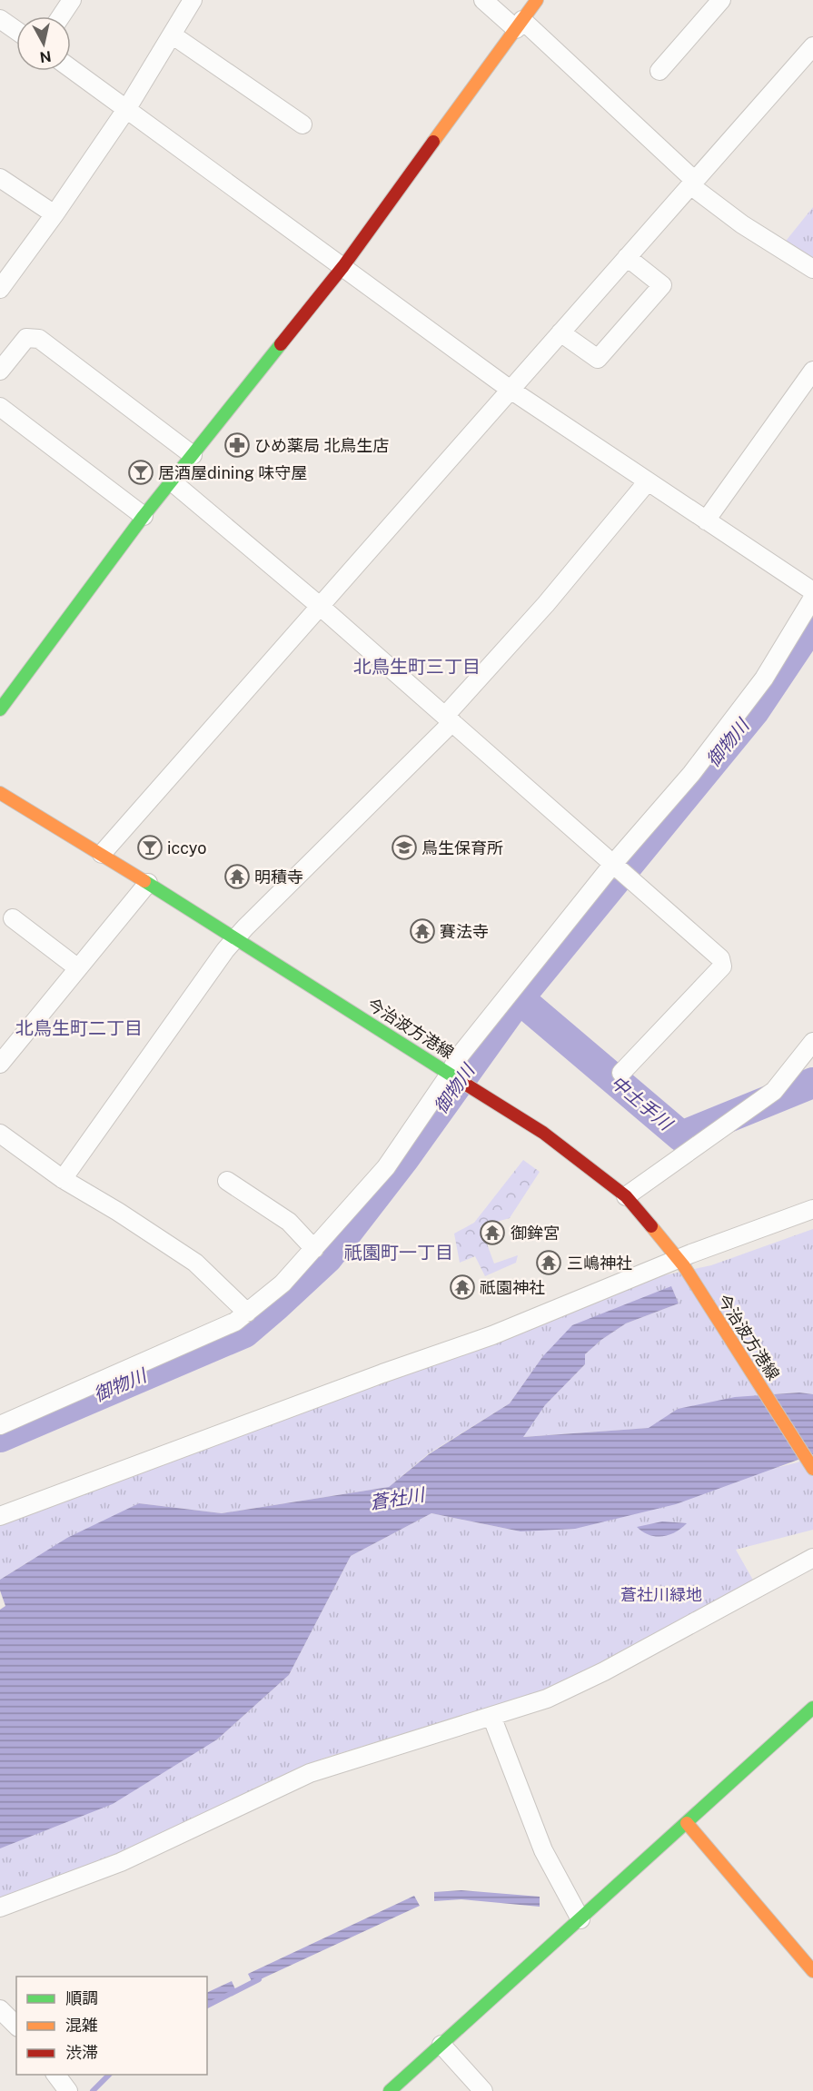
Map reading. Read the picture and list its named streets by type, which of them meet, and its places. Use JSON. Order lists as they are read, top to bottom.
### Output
{
  "streets": {
    "street": ["今治波方港線"]
  },
  "districts": ["北鳥生町三丁目", "北鳥生町二丁目", "祇園町一丁目"],
  "water": ["御物川", "中土手川", "蒼社川"],
  "parks": ["蒼社川緑地"],
  "places": {
    "pharmacy": ["ひめ薬局 北鳥生店"],
    "bar": ["居酒屋dining 味守屋", "iccyo"],
    "school or university": ["鳥生保育所"],
    "temple": [
      "明積寺",
      "賽法寺",
      "御鉾宮",
      "三嶋神社",
      "祇園神社"
    ]
  },
  "legend": ["順調", "混雑", "渋滞"],
  "north": "bottom"
}
